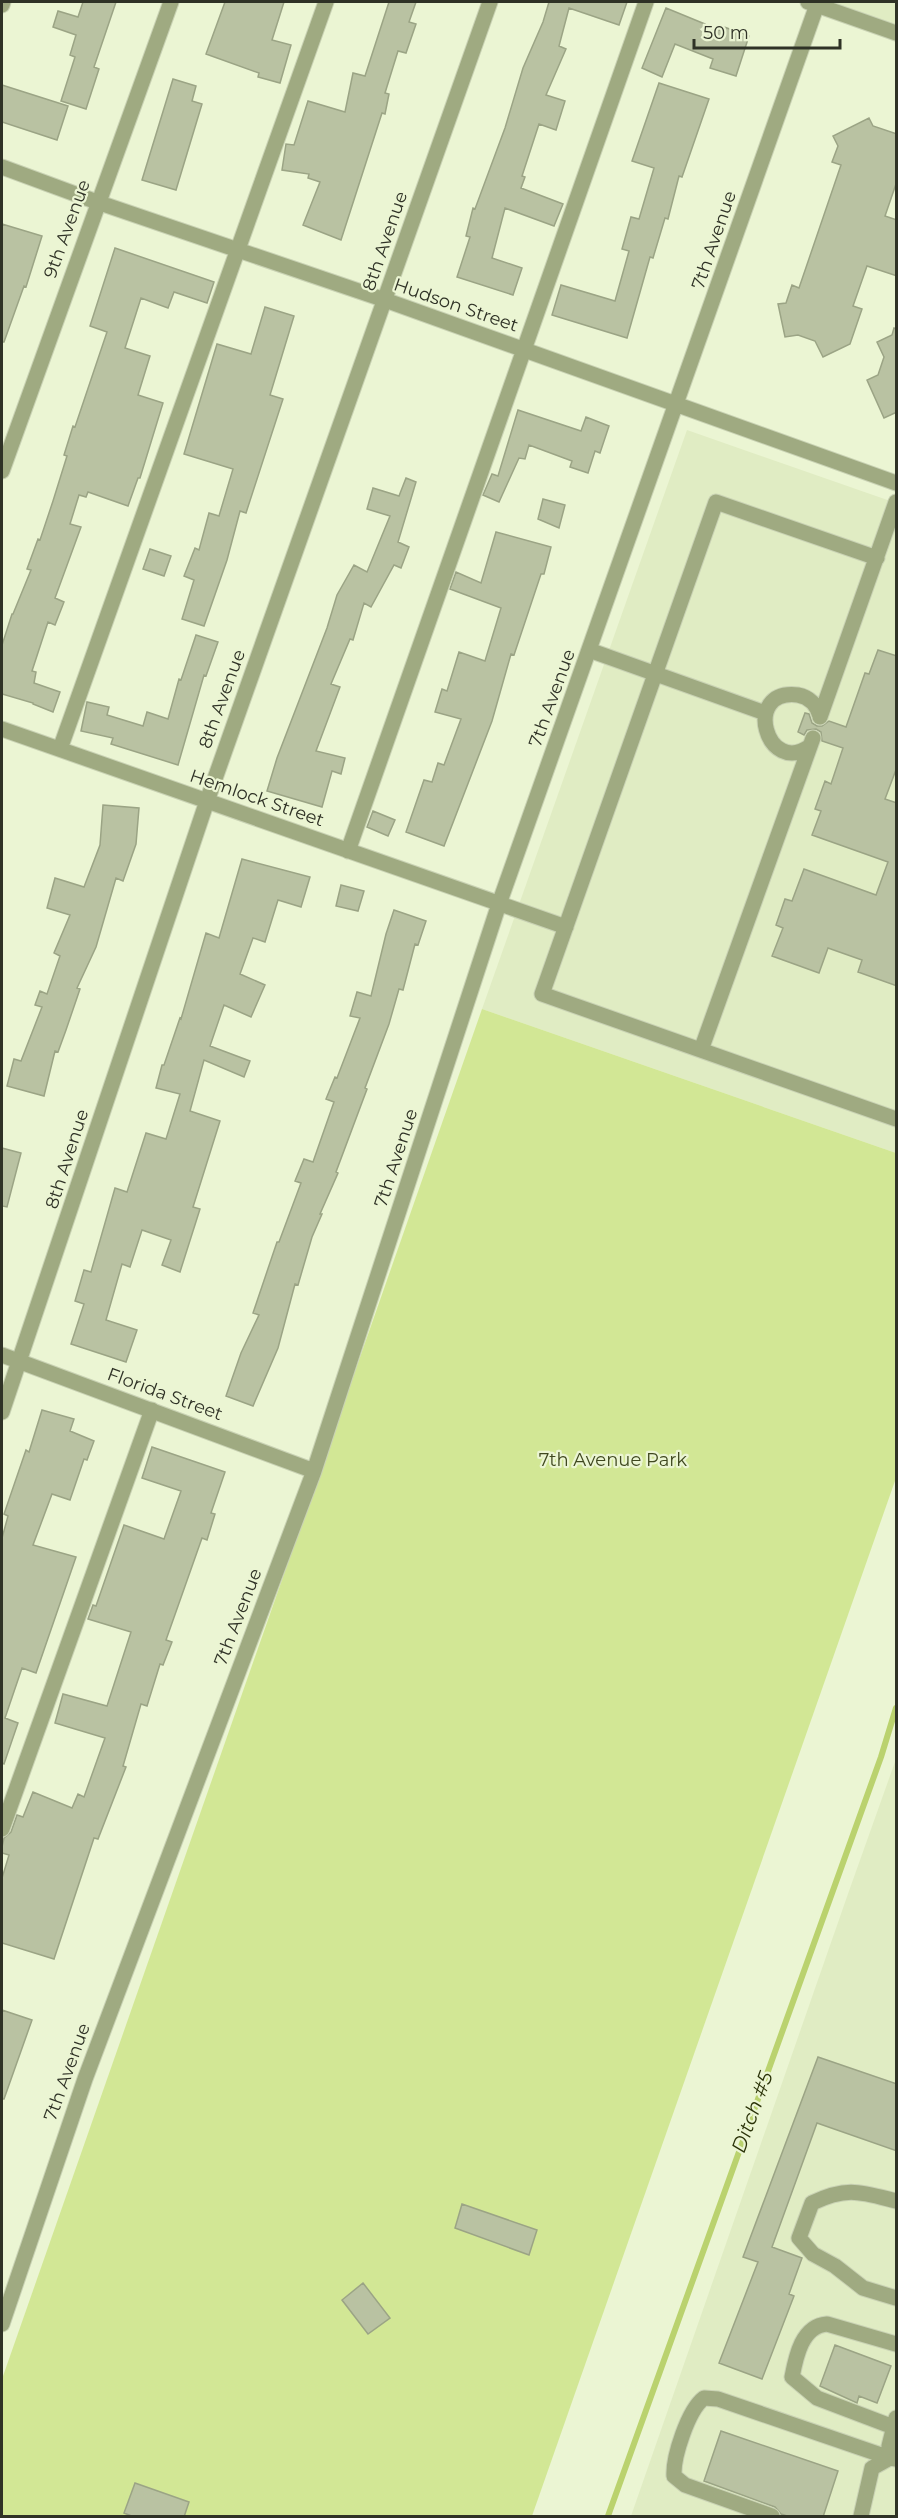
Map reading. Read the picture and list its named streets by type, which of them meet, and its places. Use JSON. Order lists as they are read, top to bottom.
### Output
{
  "streets": {
    "street": [
      "9th Avenue",
      "7th Avenue",
      "8th Avenue",
      "Hudson Street",
      "Hemlock Street",
      "Florida Street"
    ]
  },
  "crossings": [
    ["9th Avenue", "Hudson Street"],
    ["7th Avenue", "Hudson Street"],
    ["7th Avenue", "Hemlock Street"],
    ["7th Avenue", "Florida Street"],
    ["8th Avenue", "Hudson Street"],
    ["8th Avenue", "Hemlock Street"],
    ["8th Avenue", "Florida Street"]
  ],
  "water": ["Ditch #5"],
  "parks": ["7th Avenue Park"],
  "scale_bar": "50 m"
}
